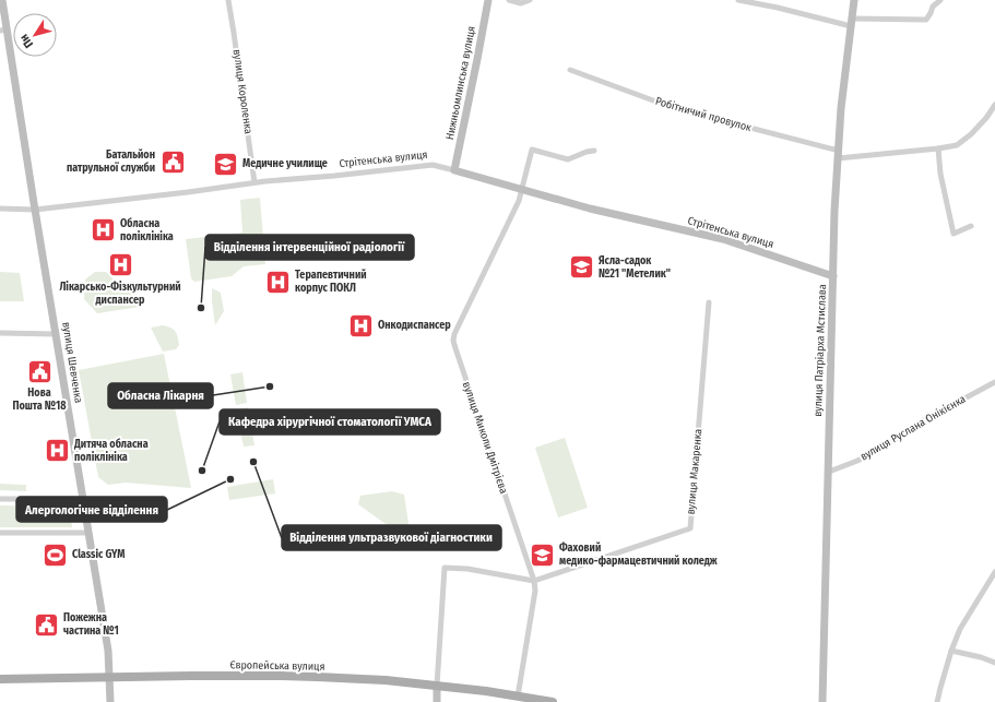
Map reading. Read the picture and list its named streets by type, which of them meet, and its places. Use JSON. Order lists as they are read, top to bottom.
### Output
{
  "streets": {
    "main road": [
      "Нижньомлинська вулиця",
      "Стрітенська вулиця",
      "вулиця Патріарха Мстислава",
      "вулиця Шевченка",
      "Європейська вулиця"
    ],
    "street": [
      "вулиця Короленка",
      "Робітничий провулок",
      "вулиця Руслана Онікієнка",
      "вулиця Миколи Дмітрієва",
      "вулиця Макаренка"
    ]
  },
  "crossings": [
    ["Нижньомлинська вулиця", "Стрітенська вулиця"],
    ["вулиця Короленка", "Стрітенська вулиця"],
    ["Робітничий провулок", "вулиця Патріарха Мстислава"],
    ["Стрітенська вулиця", "вулиця Патріарха Мстислава"],
    ["Стрітенська вулиця", "вулиця Шевченка"],
    ["Стрітенська вулиця", "вулиця Миколи Дмітрієва"],
    ["вулиця Патріарха Мстислава", "вулиця Руслана Онікієнка"],
    ["вулиця Шевченка", "Європейська вулиця"],
    ["вулиця Миколи Дмітрієва", "вулиця Макаренка"],
    ["вулиця Миколи Дмітрієва", "Європейська вулиця"]
  ],
  "places": {
    "public building": ["Батальйон патрульної служби", "Нова Пошта №18", "Пожежна частина №1"],
    "school or university": ["Медичне училище", "Ясла-садок №21 \"Метелик\"", "Фаховий медико-фармацевтичний коледж"],
    "hospital": [
      "Обласна поліклініка",
      "Лікарсько-Фізкультурний диспансер",
      "Терапевтичний корпус ПОКЛ",
      "Онкодиспансер",
      "Дитяча обласна поліклініка"
    ],
    "other": [
      "Відділення інтервенційної радіології",
      "Обласна Лікарня",
      "Відділення ультразвукової діагностики",
      "Кафедра хірургічної стоматології УМСА",
      "Алергологічне відділення"
    ],
    "sports": ["Classic GYM"]
  },
  "north": "bottom left"
}
